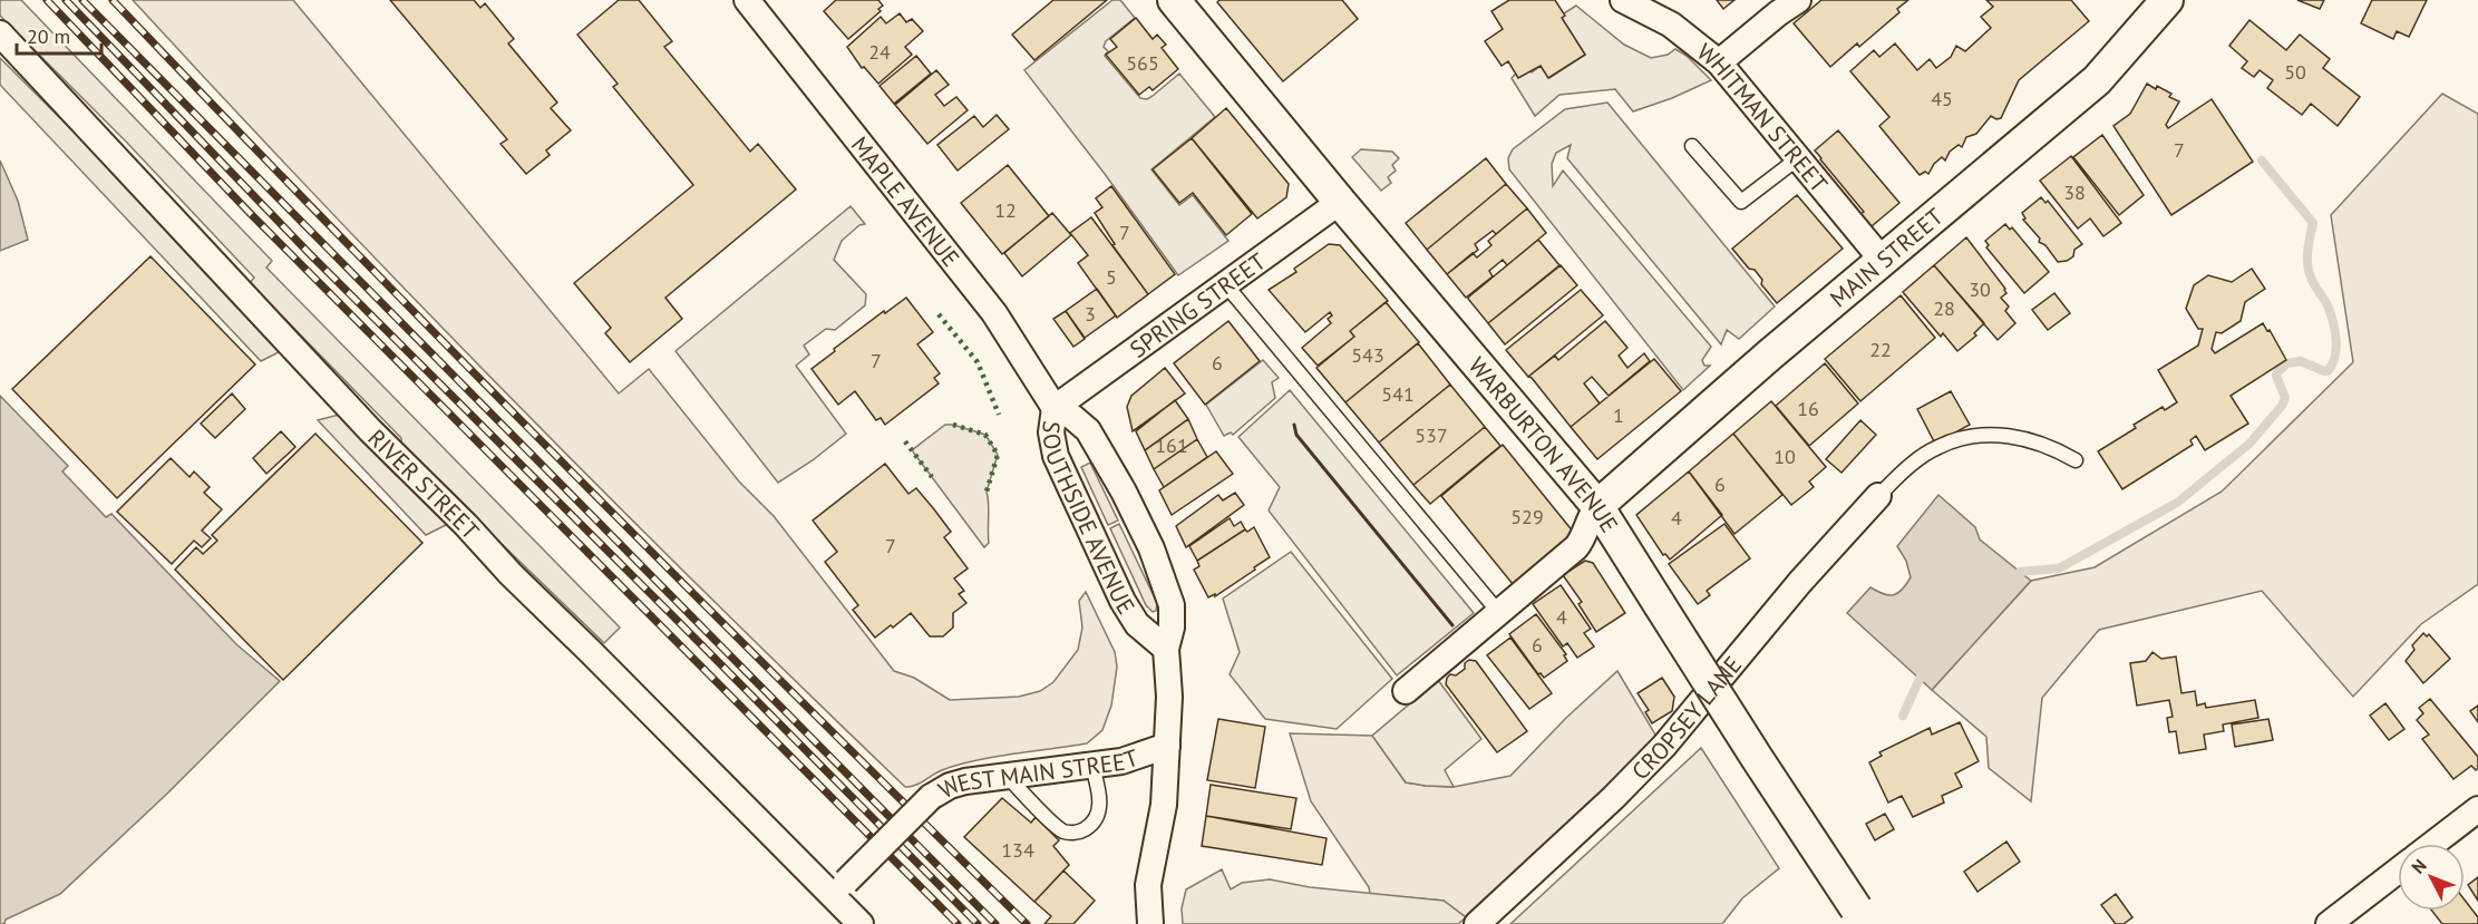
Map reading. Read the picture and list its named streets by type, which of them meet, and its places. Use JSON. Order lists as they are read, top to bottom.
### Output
{
  "streets": {
    "street": [
      "WHITMAN STREET",
      "MAPLE AVENUE",
      "MAIN STREET",
      "SPRING STREET",
      "WARBURTON AVENUE",
      "RIVER STREET",
      "SOUTHSIDE AVENUE",
      "CROPSEY LANE",
      "WEST MAIN STREET"
    ]
  },
  "crossings": [
    ["WHITMAN STREET", "MAIN STREET"],
    ["MAPLE AVENUE", "SPRING STREET"],
    ["MAPLE AVENUE", "SOUTHSIDE AVENUE"],
    ["MAIN STREET", "WARBURTON AVENUE"],
    ["SPRING STREET", "WARBURTON AVENUE"],
    ["SPRING STREET", "SOUTHSIDE AVENUE"],
    ["RIVER STREET", "WEST MAIN STREET"],
    ["SOUTHSIDE AVENUE", "WEST MAIN STREET"]
  ],
  "house_numbers": [
    "24",
    "565",
    "50",
    "45",
    "7",
    "38",
    "12",
    "7",
    "5",
    "30",
    "28",
    "3",
    "22",
    "543",
    "7",
    "6",
    "541",
    "16",
    "1",
    "537",
    "161",
    "10",
    "6",
    "529",
    "4",
    "7",
    "4",
    "6",
    "134"
  ],
  "scale_bar": "20 m",
  "north": "top left"
}
